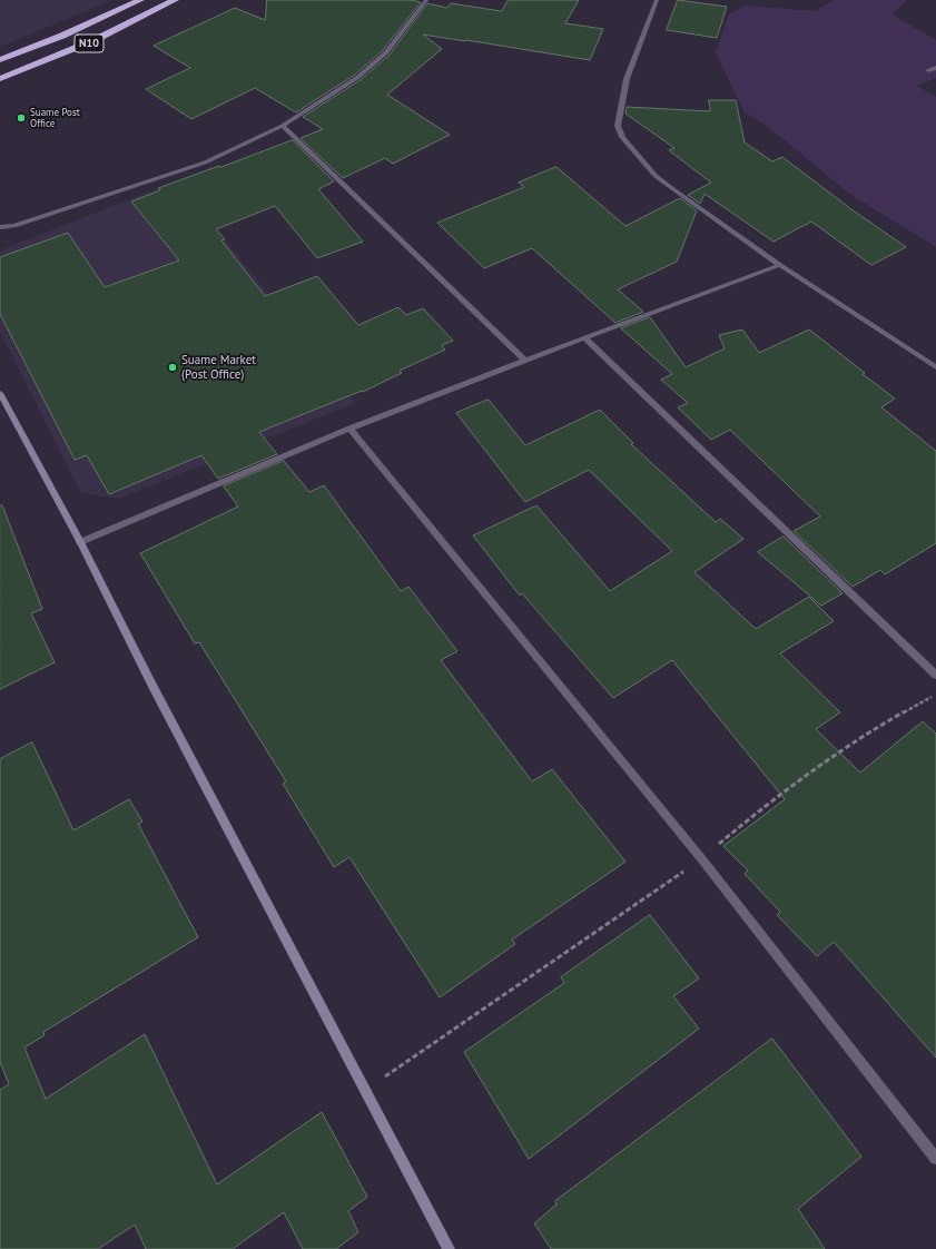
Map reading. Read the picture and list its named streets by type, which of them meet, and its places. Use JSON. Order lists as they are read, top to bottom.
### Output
{
  "streets": {
    "highway": ["N10"]
  },
  "places": ["Suame Post Office", "Suame Market (Post Office)"]
}
